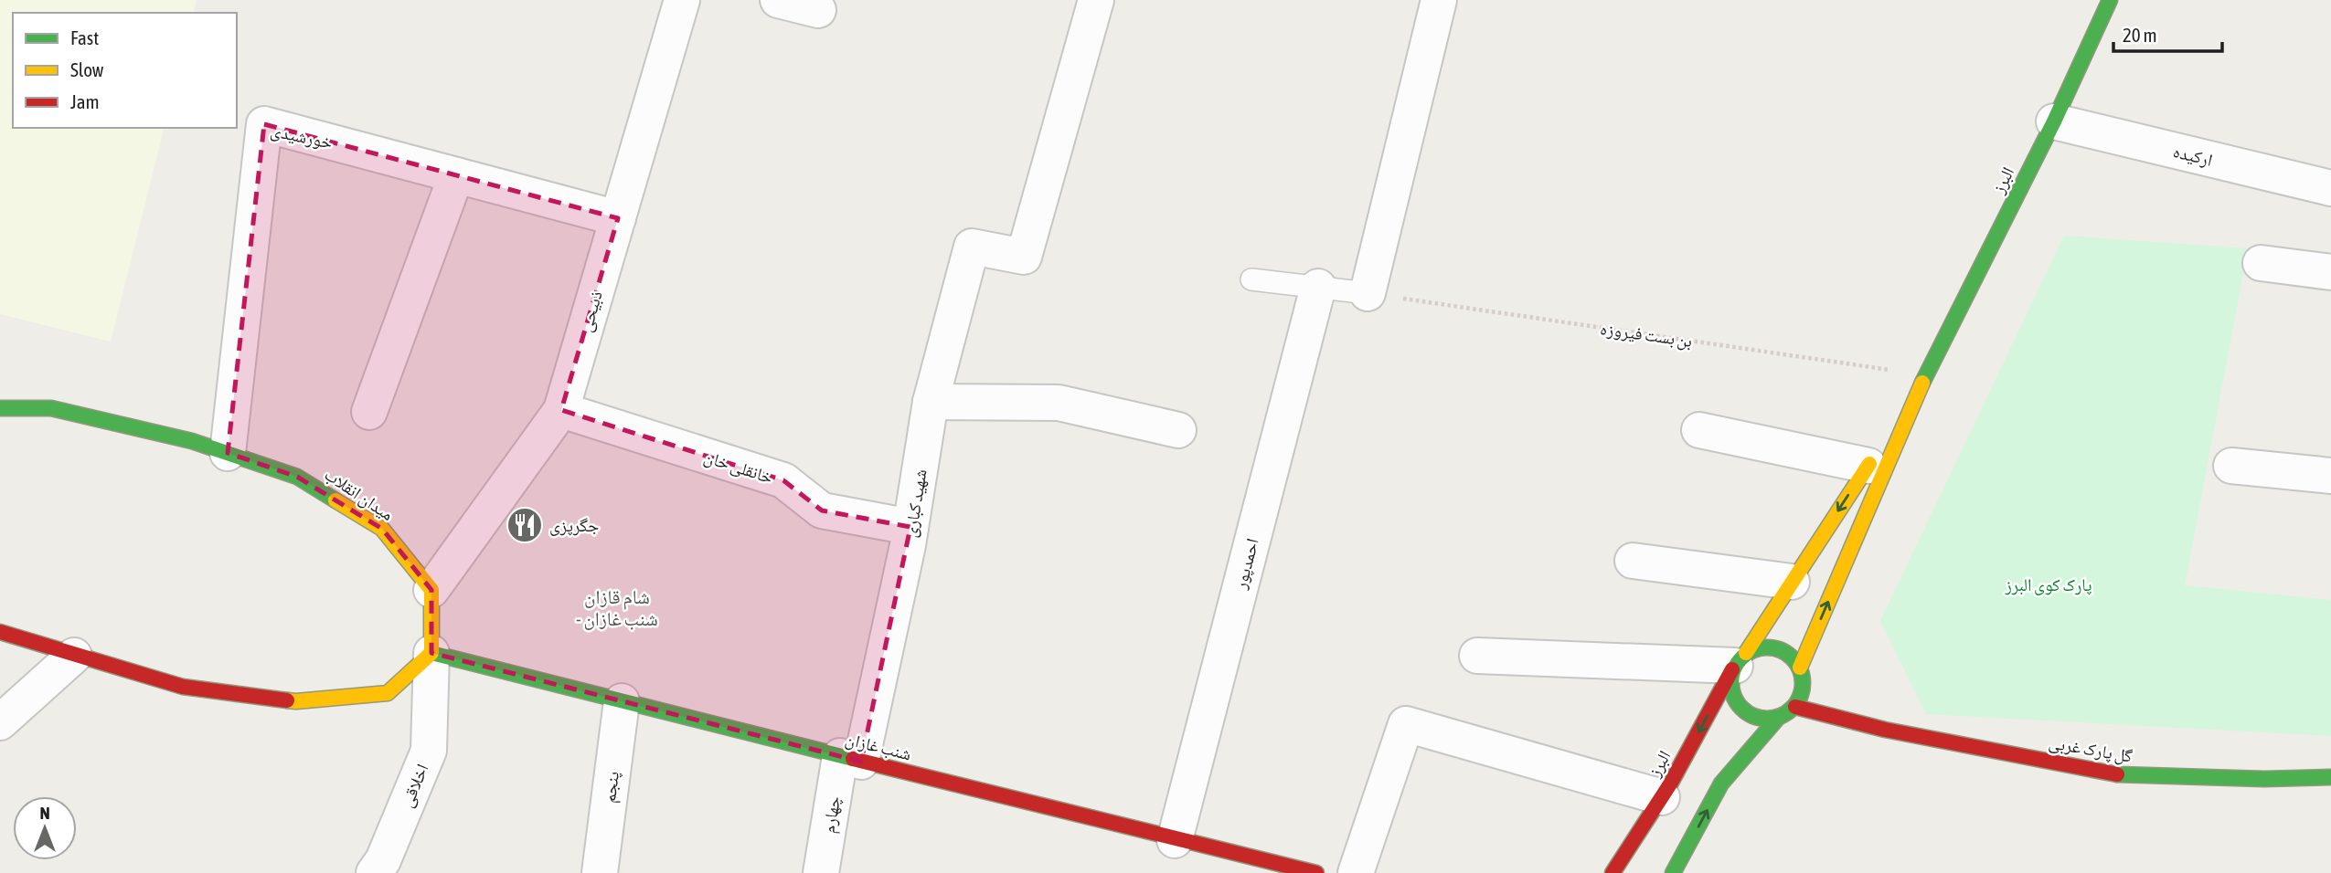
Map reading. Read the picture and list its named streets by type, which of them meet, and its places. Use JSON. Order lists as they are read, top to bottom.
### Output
{
  "streets": {
    "main road": [
      "البرز",
      "میدان انقلاب",
      "شنب غازان",
      "گل پارک غربی"
    ],
    "street": [
      "خورشیدی",
      "ارکیده",
      "ذبیحی",
      "خانقلی خان",
      "شهید کباری",
      "احمدپور",
      "اخلاقی",
      "پنجم",
      "چهارم"
    ],
    "path": ["بن بست فیروزه"]
  },
  "crossings": [
    ["خورشیدی", "ذبیحی"],
    ["خورشیدی", "میدان انقلاب"],
    ["ارکیده", "البرز"],
    ["البرز", "بن بست فیروزه"],
    ["البرز", "گل پارک غربی"],
    ["ذبیحی", "خانقلی خان"],
    ["ذبیحی", "میدان انقلاب"],
    ["خانقلی خان", "شهید کباری"],
    ["شهید کباری", "شنب غازان"],
    ["شهید کباری", "چهارم"],
    ["احمدپور", "شنب غازان"],
    ["شنب غازان", "اخلاقی"],
    ["شنب غازان", "پنجم"],
    ["شنب غازان", "چهارم"]
  ],
  "districts": ["شام قازان - شنب غازان"],
  "parks": ["پارک کوی البرز"],
  "places": {
    "restaurant": ["جگرپزی"]
  },
  "legend": ["Fast", "Slow", "Jam"],
  "scale_bar": "20 m",
  "north": "top"
}
